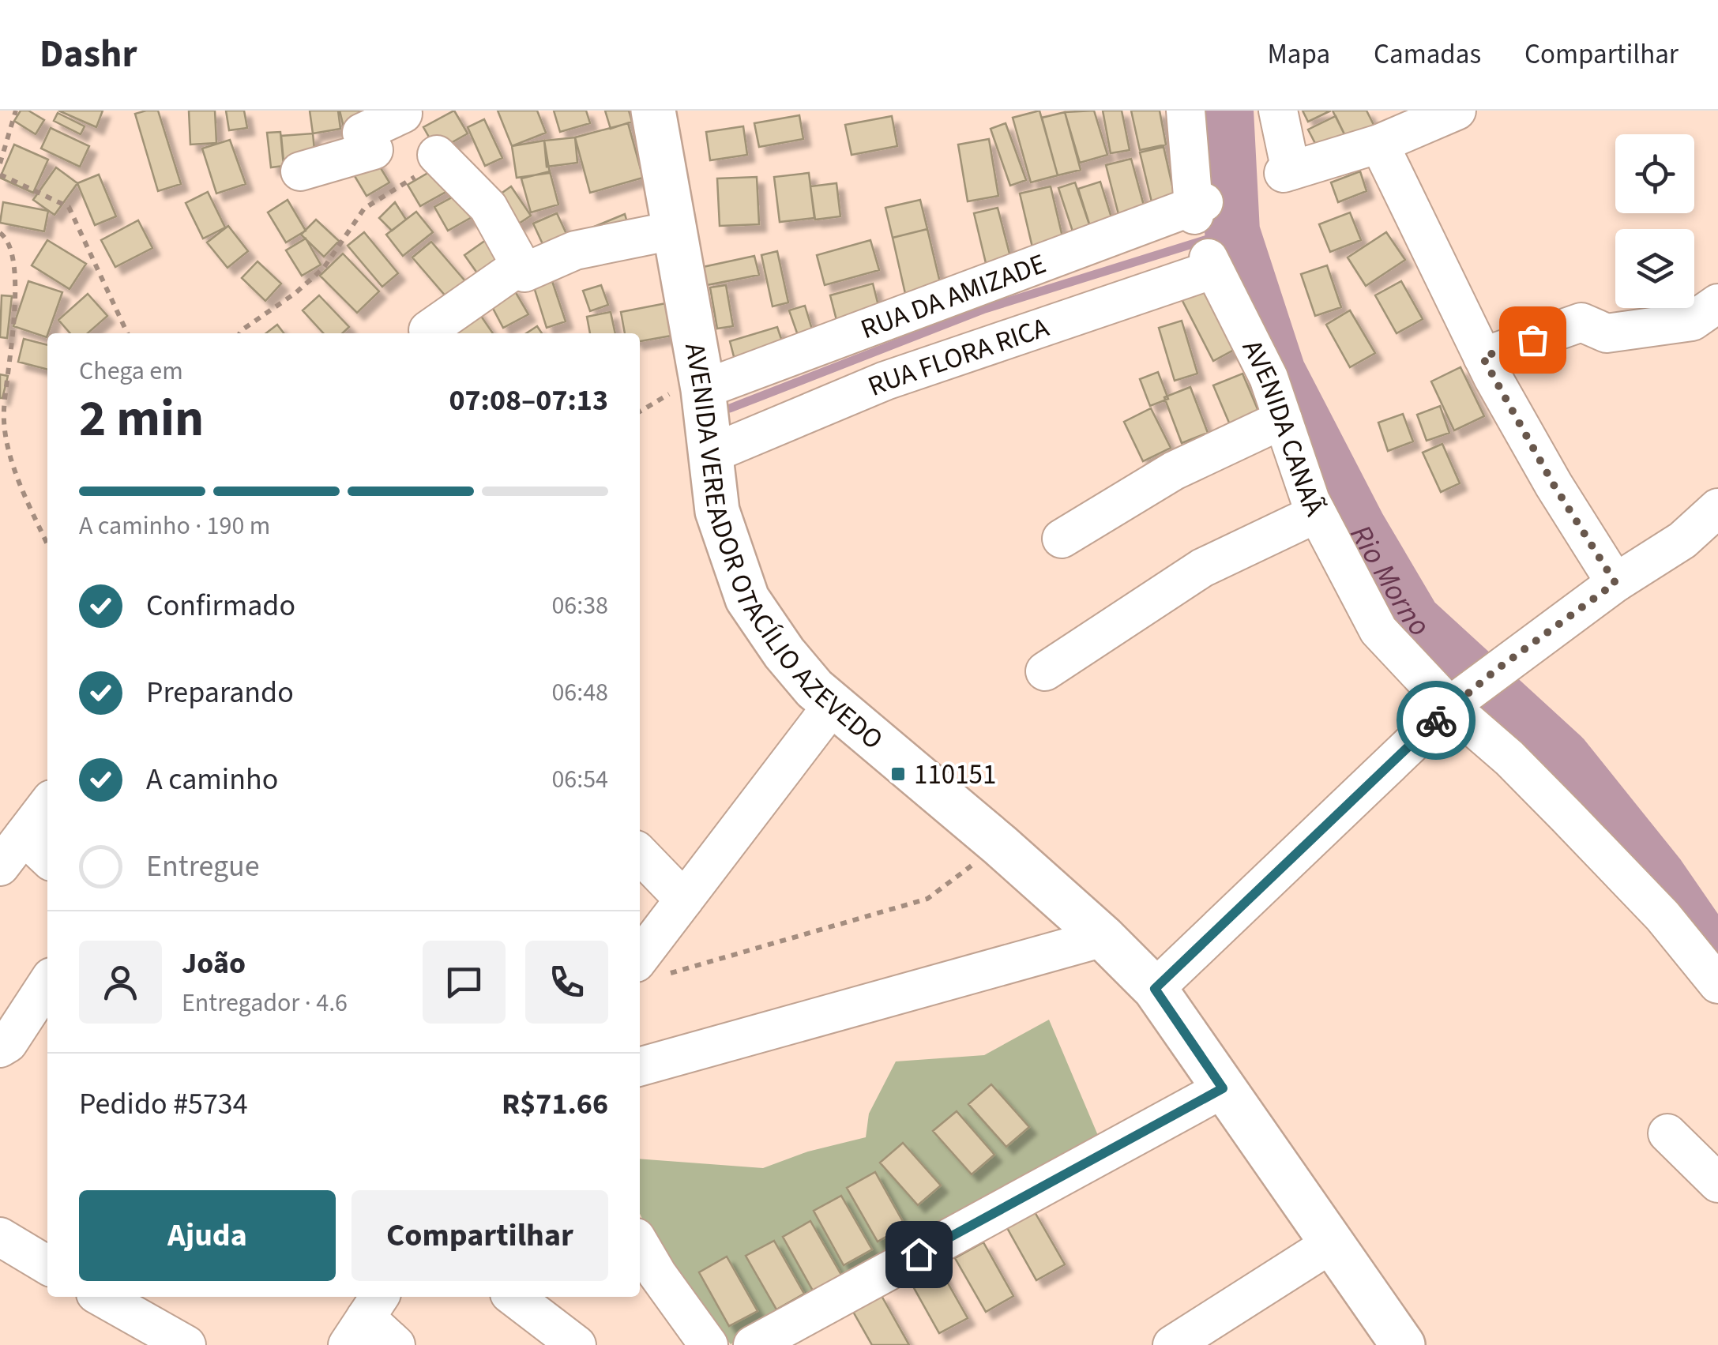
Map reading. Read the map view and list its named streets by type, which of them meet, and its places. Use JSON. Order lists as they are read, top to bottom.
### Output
{
  "streets": {
    "main road": ["AVENIDA VEREADOR OTACÍLIO AZEVEDO"],
    "street": ["RUA DA AMIZADE", "RUA FLORA RICA", "AVENIDA CANAÃ"]
  },
  "crossings": [
    ["RUA DA AMIZADE", "AVENIDA VEREADOR OTACÍLIO AZEVEDO"],
    ["RUA FLORA RICA", "AVENIDA CANAÃ"],
    ["RUA FLORA RICA", "AVENIDA VEREADOR OTACÍLIO AZEVEDO"]
  ],
  "water": ["Rio Morno"],
  "places": {
    "transit": ["110151"]
  },
  "page": {
    "header": "Dashr",
    "nav": ["Mapa", "Camadas", "Compartilhar"],
    "heading": ["2 min", "Chega em", "07:08–07:13"],
    "panel": [
      "João",
      "Entregador · 4.6",
      "Pedido #5734",
      "R$71.66"
    ],
    "bar": "A caminho · 190 m",
    "list": [
      ["Confirmado", "06:38"],
      ["Preparando", "06:48"],
      ["A caminho", "06:54"],
      "Entregue"
    ],
    "buttons": ["Ajuda", "Compartilhar"]
  }
}
